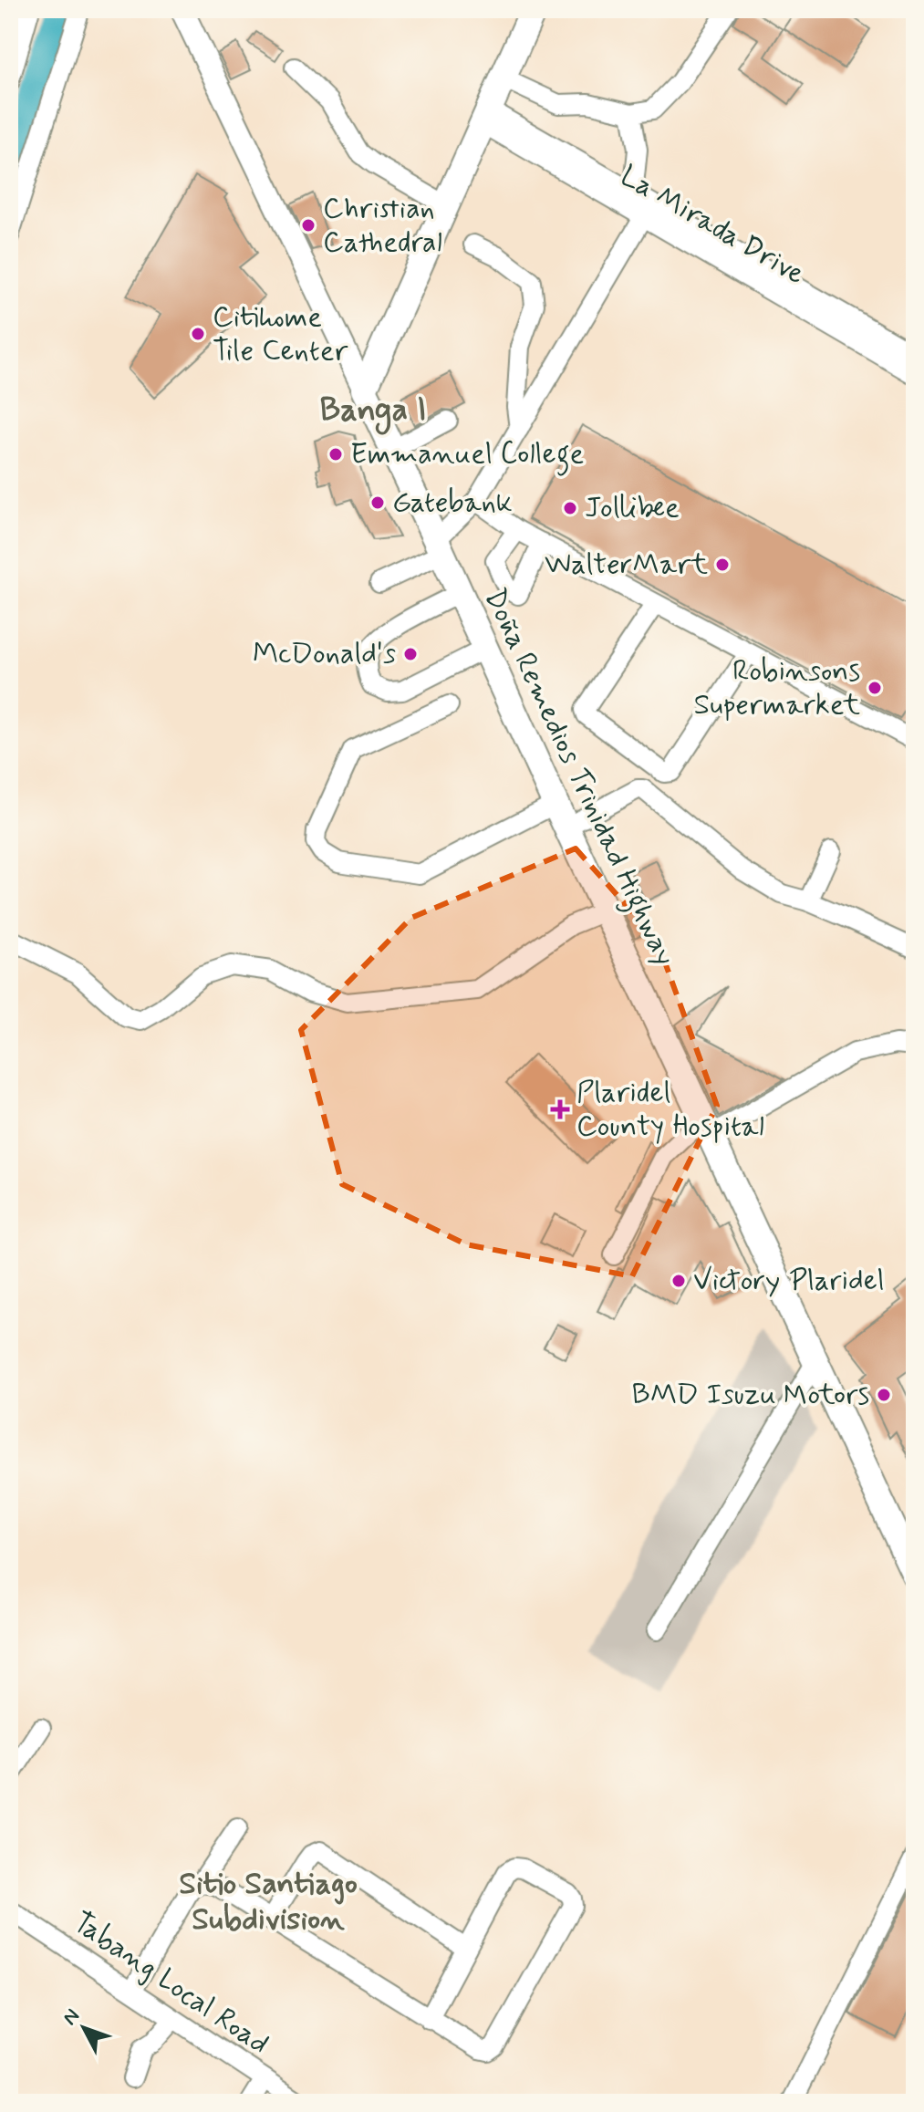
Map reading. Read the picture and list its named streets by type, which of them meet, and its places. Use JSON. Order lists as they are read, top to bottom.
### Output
{
  "streets": {
    "highway": ["Doña Remedios Trinidad Highway"],
    "street": ["La Mirada Drive", "Tabang Local Road"]
  },
  "districts": ["Banga I", "Sitio Santiago Subdivision"],
  "places": {
    "other": [
      "Christian Cathedral",
      "Citihome Tile Center",
      "Emmanuel College",
      "Gatebank",
      "Jollibee",
      "WalterMart",
      "McDonald's",
      "Robinsons Supermarket",
      "Victory Plaridel",
      "BMD Isuzu Motors"
    ],
    "health": ["Plaridel County Hospital"]
  },
  "north": "top left"
}
